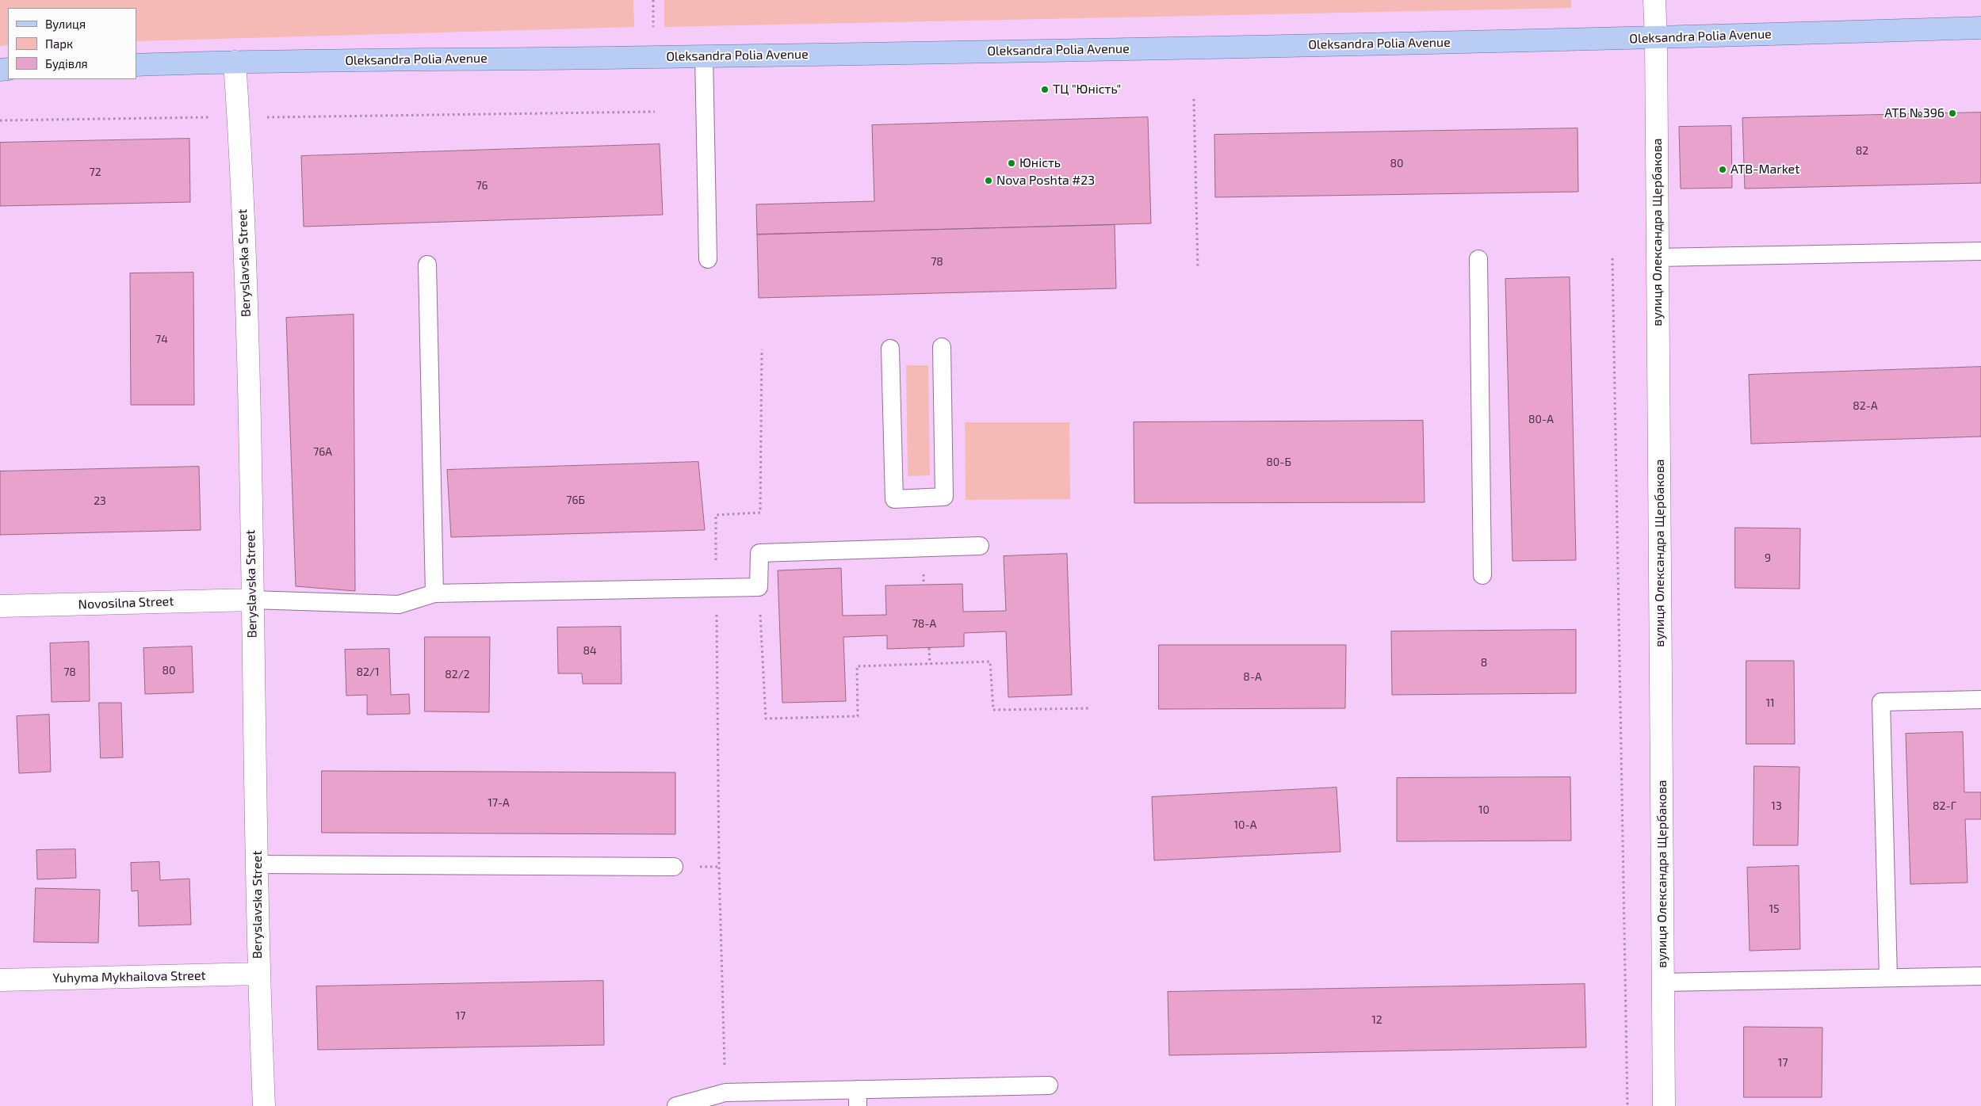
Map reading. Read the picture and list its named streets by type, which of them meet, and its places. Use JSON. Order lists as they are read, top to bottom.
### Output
{
  "streets": {
    "main road": ["Oleksandra Polia Avenue"],
    "street": [
      "вулиця Олександра Щербакова",
      "Beryslavska Street",
      "Novosilna Street",
      "Yuhyma Mykhailova Street"
    ]
  },
  "crossings": [
    ["Oleksandra Polia Avenue", "вулиця Олександра Щербакова"],
    ["Oleksandra Polia Avenue", "Beryslavska Street"],
    ["Beryslavska Street", "Novosilna Street"],
    ["Beryslavska Street", "Yuhyma Mykhailova Street"]
  ],
  "places": [
    "ТЦ \"Юність\"",
    "АТБ №396",
    "Юність",
    "ATB-Market",
    "Nova Poshta #23"
  ],
  "house_numbers": [
    "82",
    "80",
    "72",
    "76",
    "78",
    "74",
    "82-А",
    "80-А",
    "76А",
    "80-Б",
    "76Б",
    "23",
    "9",
    "78-А",
    "84",
    "8",
    "80",
    "78",
    "82/1",
    "82/2",
    "8-А",
    "11",
    "17-А",
    "13",
    "82-Г",
    "10",
    "10-А",
    "15",
    "17",
    "12",
    "17"
  ],
  "legend": ["Вулиця", "Парк", "Будівля"]
}
